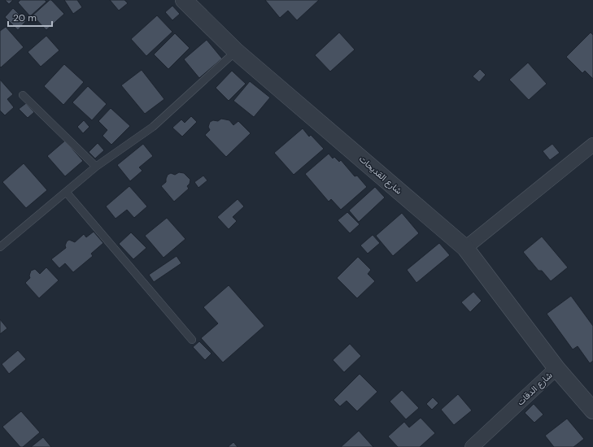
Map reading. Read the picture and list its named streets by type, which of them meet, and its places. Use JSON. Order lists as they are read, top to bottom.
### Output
{
  "streets": {
    "street": ["شارع القديحات", "شارع الدقات"]
  },
  "crossings": [
    ["شارع القديحات", "شارع الدقات"]
  ],
  "scale_bar": "20 m"
}
